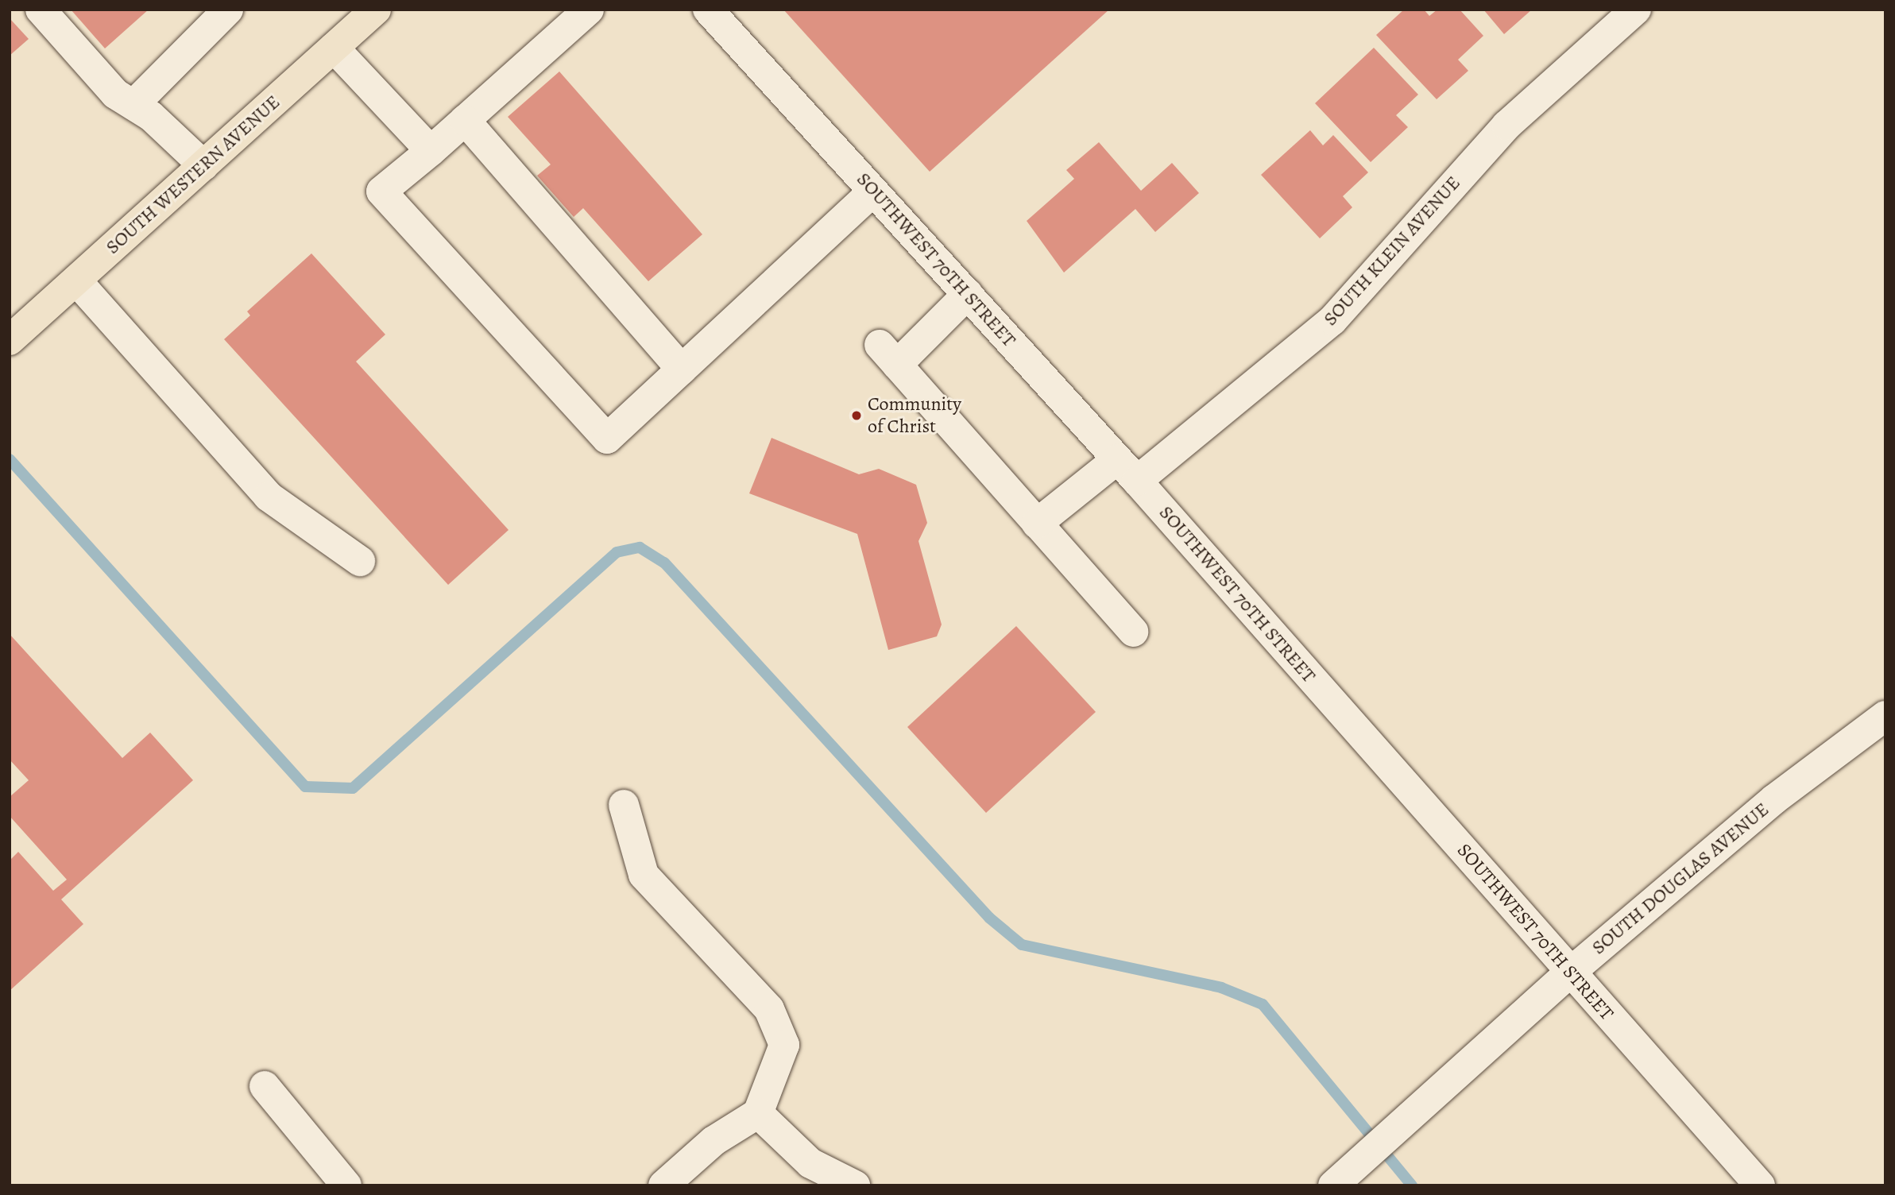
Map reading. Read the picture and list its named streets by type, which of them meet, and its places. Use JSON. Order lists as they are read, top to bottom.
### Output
{
  "streets": {
    "main road": ["SOUTH WESTERN AVENUE"],
    "street": ["SOUTH KLEIN AVENUE", "SOUTHWEST 70TH STREET", "SOUTH DOUGLAS AVENUE"]
  },
  "crossings": [
    ["SOUTH KLEIN AVENUE", "SOUTHWEST 70TH STREET"],
    ["SOUTHWEST 70TH STREET", "SOUTH DOUGLAS AVENUE"]
  ],
  "places": ["Community of Christ"]
}
